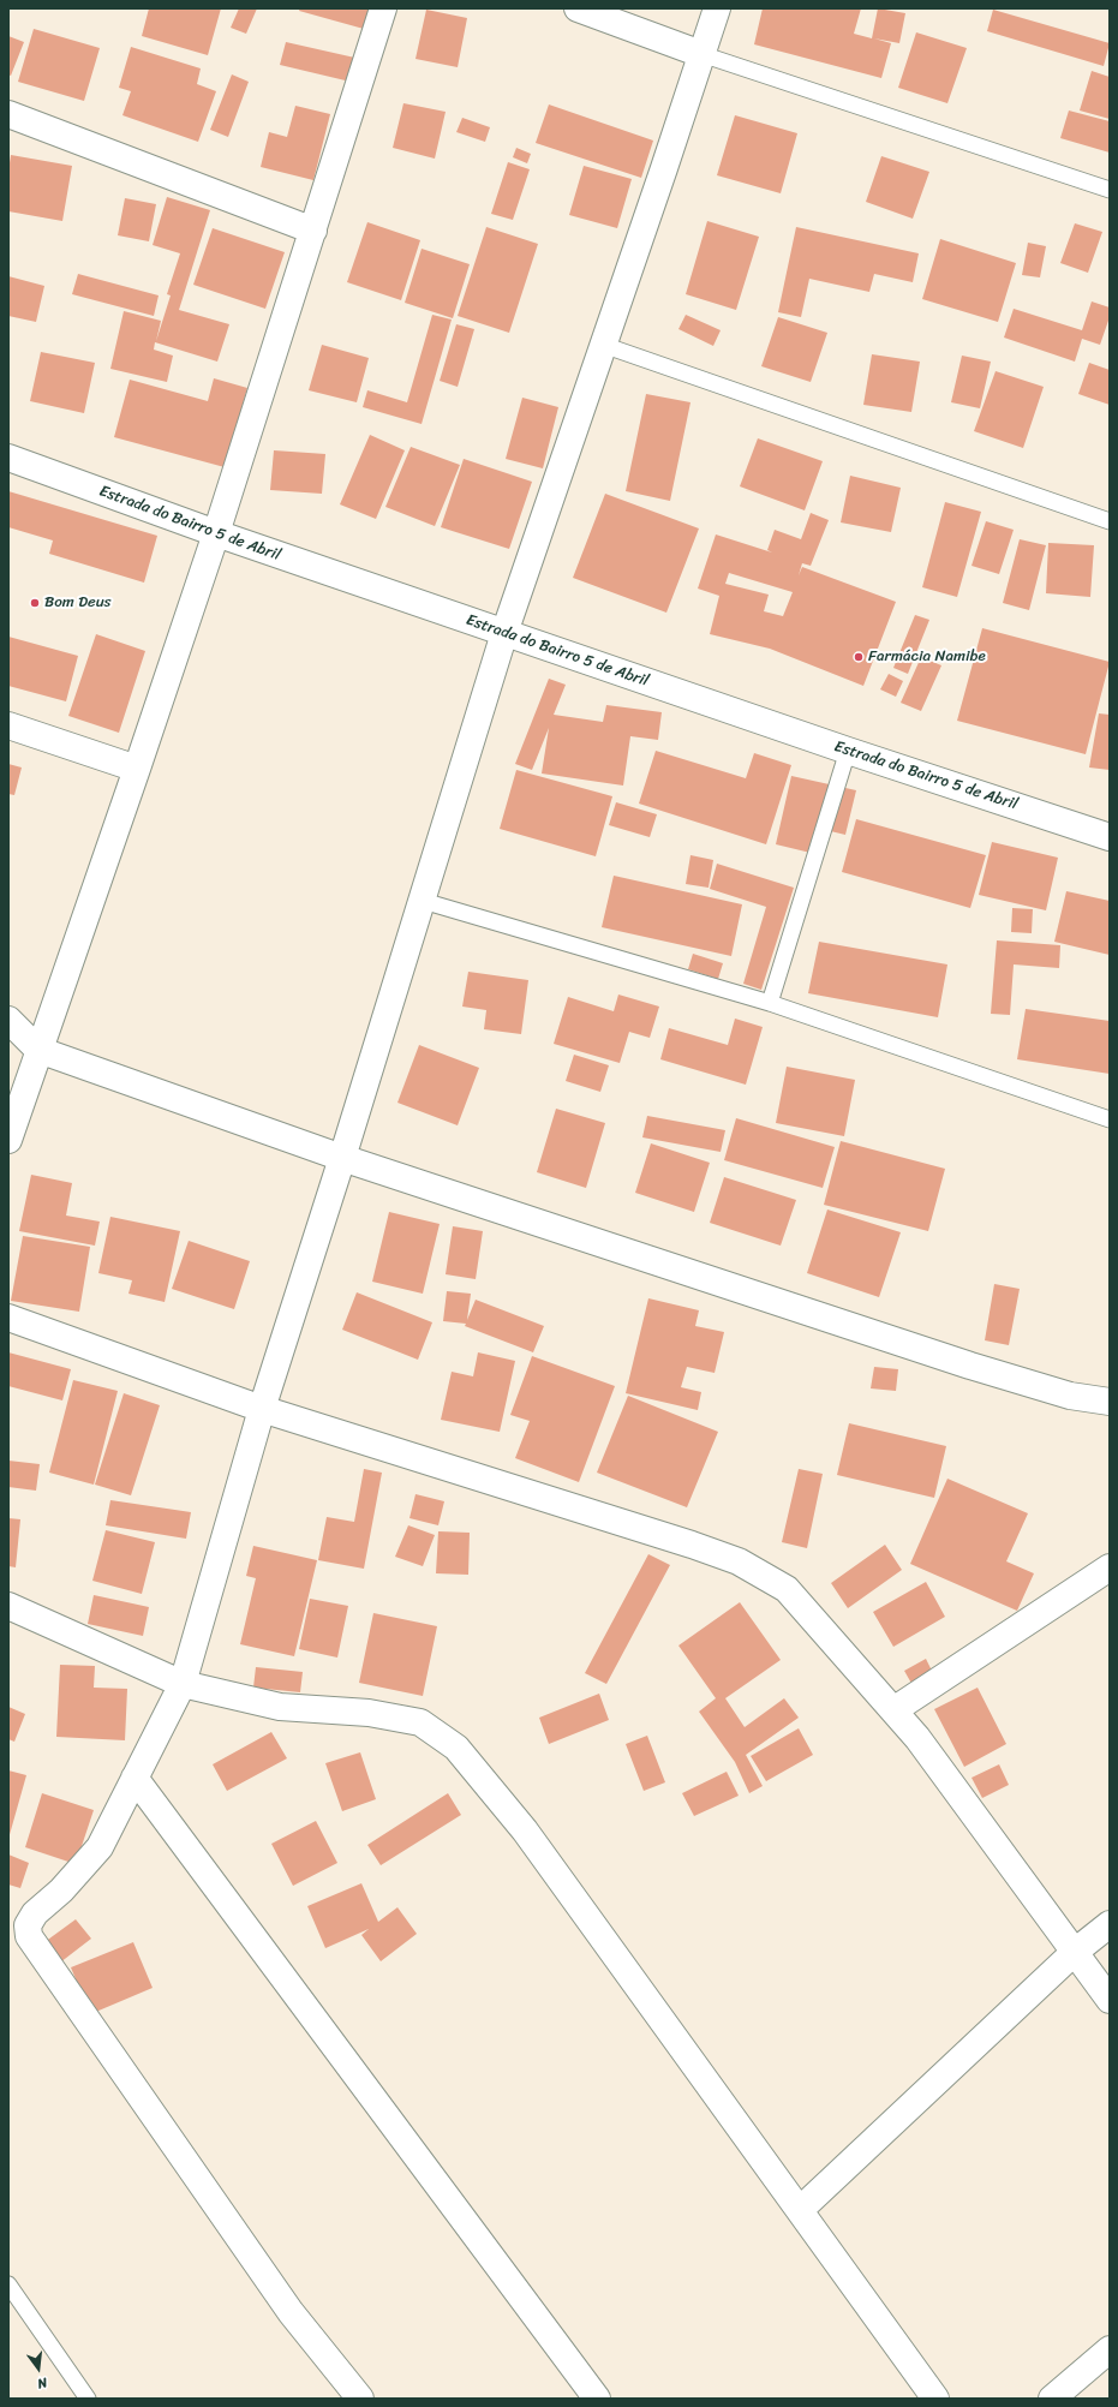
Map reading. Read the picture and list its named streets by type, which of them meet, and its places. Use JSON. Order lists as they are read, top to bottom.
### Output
{
  "streets": {
    "street": ["Estrada do Bairro 5 de Abril"]
  },
  "places": ["Bom Deus", "Farmácia Namibe"],
  "north": "bottom"
}
